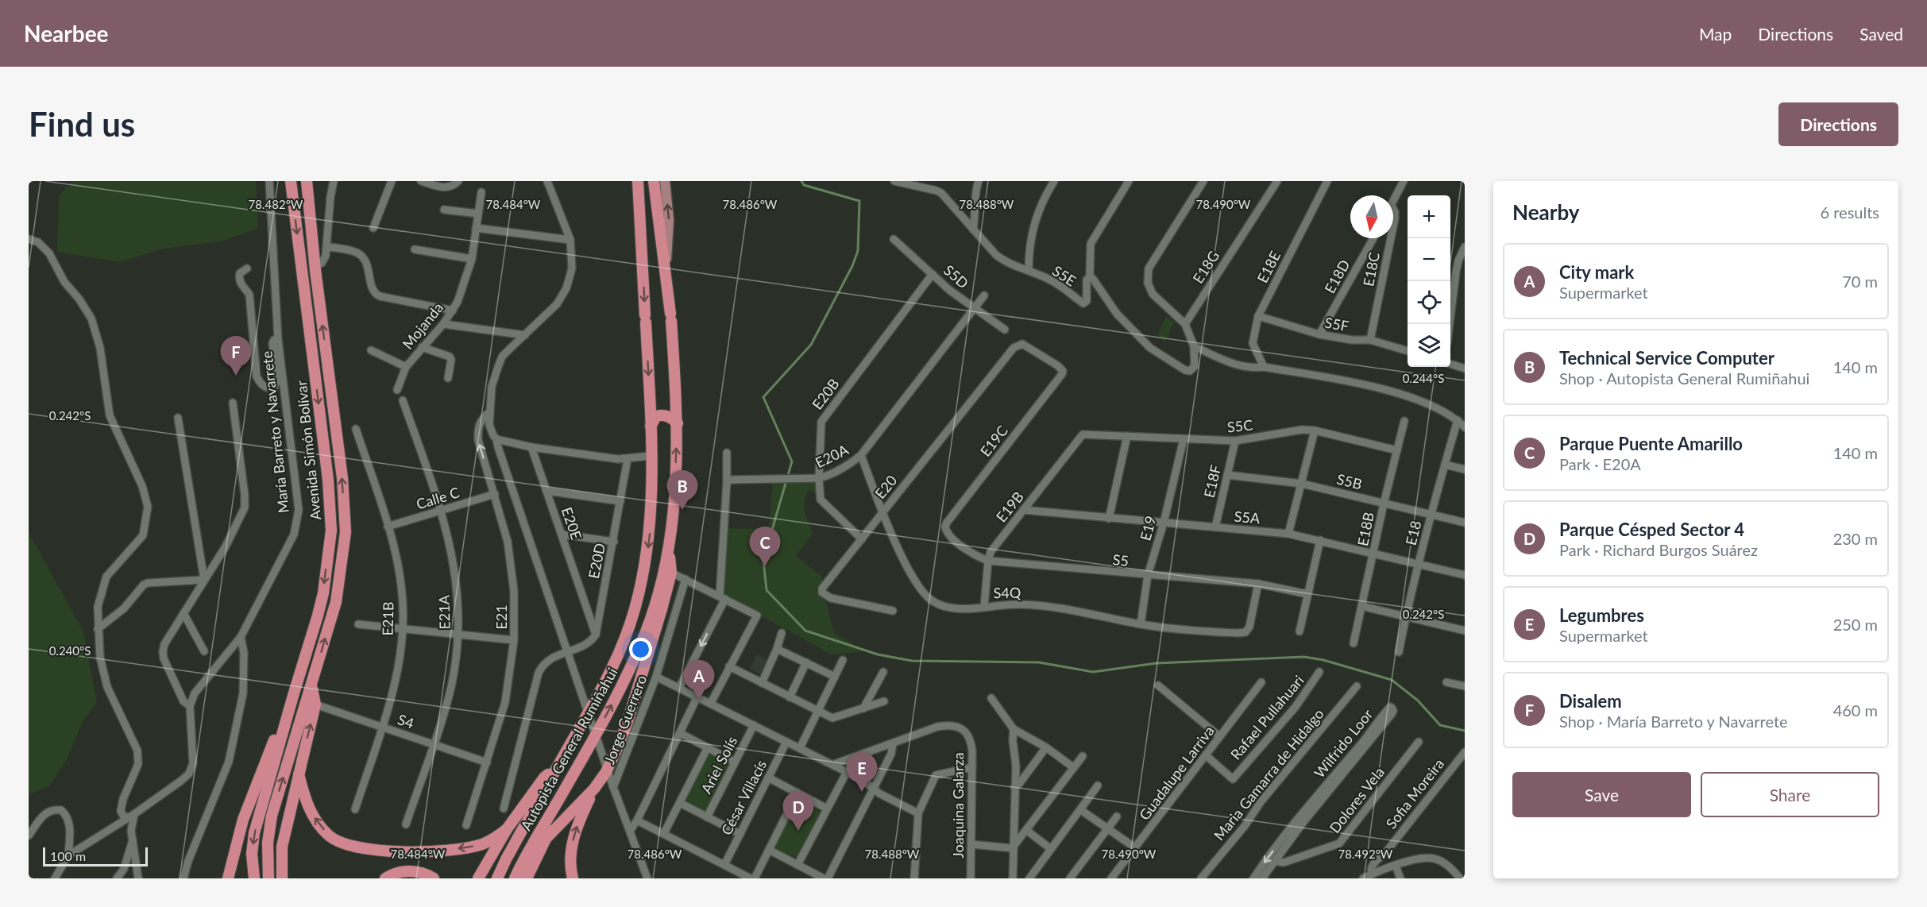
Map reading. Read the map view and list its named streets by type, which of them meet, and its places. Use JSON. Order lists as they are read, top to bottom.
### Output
{
  "streets": {
    "highway": ["Avenida Simón Bolívar", "Autopista General Rumiñahui"],
    "street": [
      "E18G",
      "E18E",
      "E18C",
      "S5E",
      "S5D",
      "E18D",
      "S5F",
      "Mojanda",
      "E20B",
      "S5C",
      "María Barreto y Navarrete",
      "E19C",
      "E20A",
      "E18F",
      "S5B",
      "E20",
      "Calle C",
      "E19B",
      "S5A",
      "E20E",
      "E19",
      "E18B",
      "E18",
      "S5",
      "E20D",
      "S4Q",
      "E21A",
      "E21",
      "E21B",
      "Rafael Pullahuari",
      "Jorge Guerrero",
      "S4",
      "Wilfrido Loor",
      "Ariel Solís",
      "Guadalupe Larriva",
      "Maria Gamarra de Hidalgo",
      "Sofia Moreira",
      "César Villacís",
      "Dolores Vela",
      "Joaquina Galarza"
    ]
  },
  "crossings": [
    ["E18E", "S5F"],
    ["E18C", "S5F"],
    ["S5D", "E20B"],
    ["S5D", "E20A"],
    ["E18D", "S5F"],
    ["E20B", "E20A"],
    ["E20B", "E20"],
    ["S5C", "E18F"],
    ["S5C", "E19B"],
    ["S5C", "E19"],
    ["S5C", "E18B"],
    ["E19C", "E20"],
    ["E19C", "S5"],
    ["E20A", "S4Q"],
    ["E18F", "S5B"],
    ["E18F", "S5A"],
    ["S5B", "E18B"],
    ["S5B", "E18"],
    ["E20", "S4Q"],
    ["Calle C", "E21A"],
    ["Calle C", "E21"],
    ["Calle C", "E21B"],
    ["E19B", "S5A"],
    ["E19B", "S5"],
    ["E19B", "S4Q"],
    ["S5A", "E19"],
    ["S5A", "E18B"],
    ["S5A", "E18"],
    ["E20E", "E20D"],
    ["E19", "S5"],
    ["E19", "S4Q"],
    ["S5", "S4Q"],
    ["E21A", "S4"],
    ["E21", "S4"],
    ["E21B", "S4"],
    ["Rafael Pullahuari", "Guadalupe Larriva"],
    ["Wilfrido Loor", "Dolores Vela"]
  ],
  "scale_bar": "100 m",
  "north": "bottom",
  "page": {
    "header": "Nearbee",
    "nav": ["Map", "Directions", "Saved"],
    "buttons": [
      "Directions",
      ["Save", "Share"]
    ],
    "title": "Find us",
    "heading": ["Nearby", "6 results"],
    "map_buttons": ["+", "−"],
    "list": [
      {
        "mark": "A",
        "name": "City mark",
        "note": "Supermarket",
        "value": "70 m"
      },
      {
        "mark": "B",
        "name": "Technical Service Computer",
        "note": "Shop · Autopista General Rumiñahui",
        "value": "140 m"
      },
      {
        "mark": "C",
        "name": "Parque Puente Amarillo",
        "note": "Park · E20A",
        "value": "140 m"
      },
      {
        "mark": "D",
        "name": "Parque Césped Sector 4",
        "note": "Park · Richard Burgos Suárez",
        "value": "230 m"
      },
      {
        "mark": "E",
        "name": "Legumbres",
        "note": "Supermarket",
        "value": "250 m"
      },
      {
        "mark": "F",
        "name": "Disalem",
        "note": "Shop · María Barreto y Navarrete",
        "value": "460 m"
      }
    ],
    "pins": [
      "F",
      "B",
      "C",
      "A",
      "E",
      "D"
    ],
    "scale": "100 m"
  },
  "coordinates": [
    "78.482°W",
    "78.484°W",
    "78.486°W",
    "78.488°W",
    "78.490°W",
    "0.244°S",
    "0.242°S",
    "0.240°S",
    "78.492°W"
  ]
}
